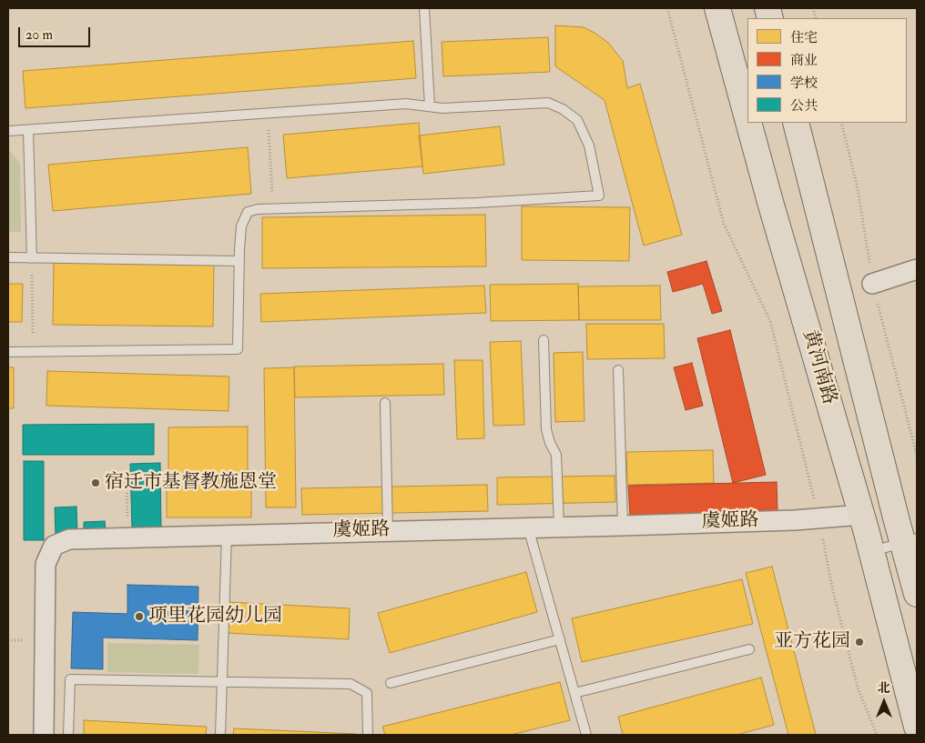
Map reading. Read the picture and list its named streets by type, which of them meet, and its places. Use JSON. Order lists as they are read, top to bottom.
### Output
{
  "streets": {
    "main road": ["黄河南路"],
    "street": ["虞姬路"]
  },
  "crossings": [
    ["黄河南路", "虞姬路"]
  ],
  "places": ["宿迁市基督教施恩堂", "项里花园幼儿园", "亚方花园"],
  "legend": [
    "住宅",
    "商业",
    "学校",
    "公共"
  ],
  "scale_bar": "20 m",
  "north": "top"
}
